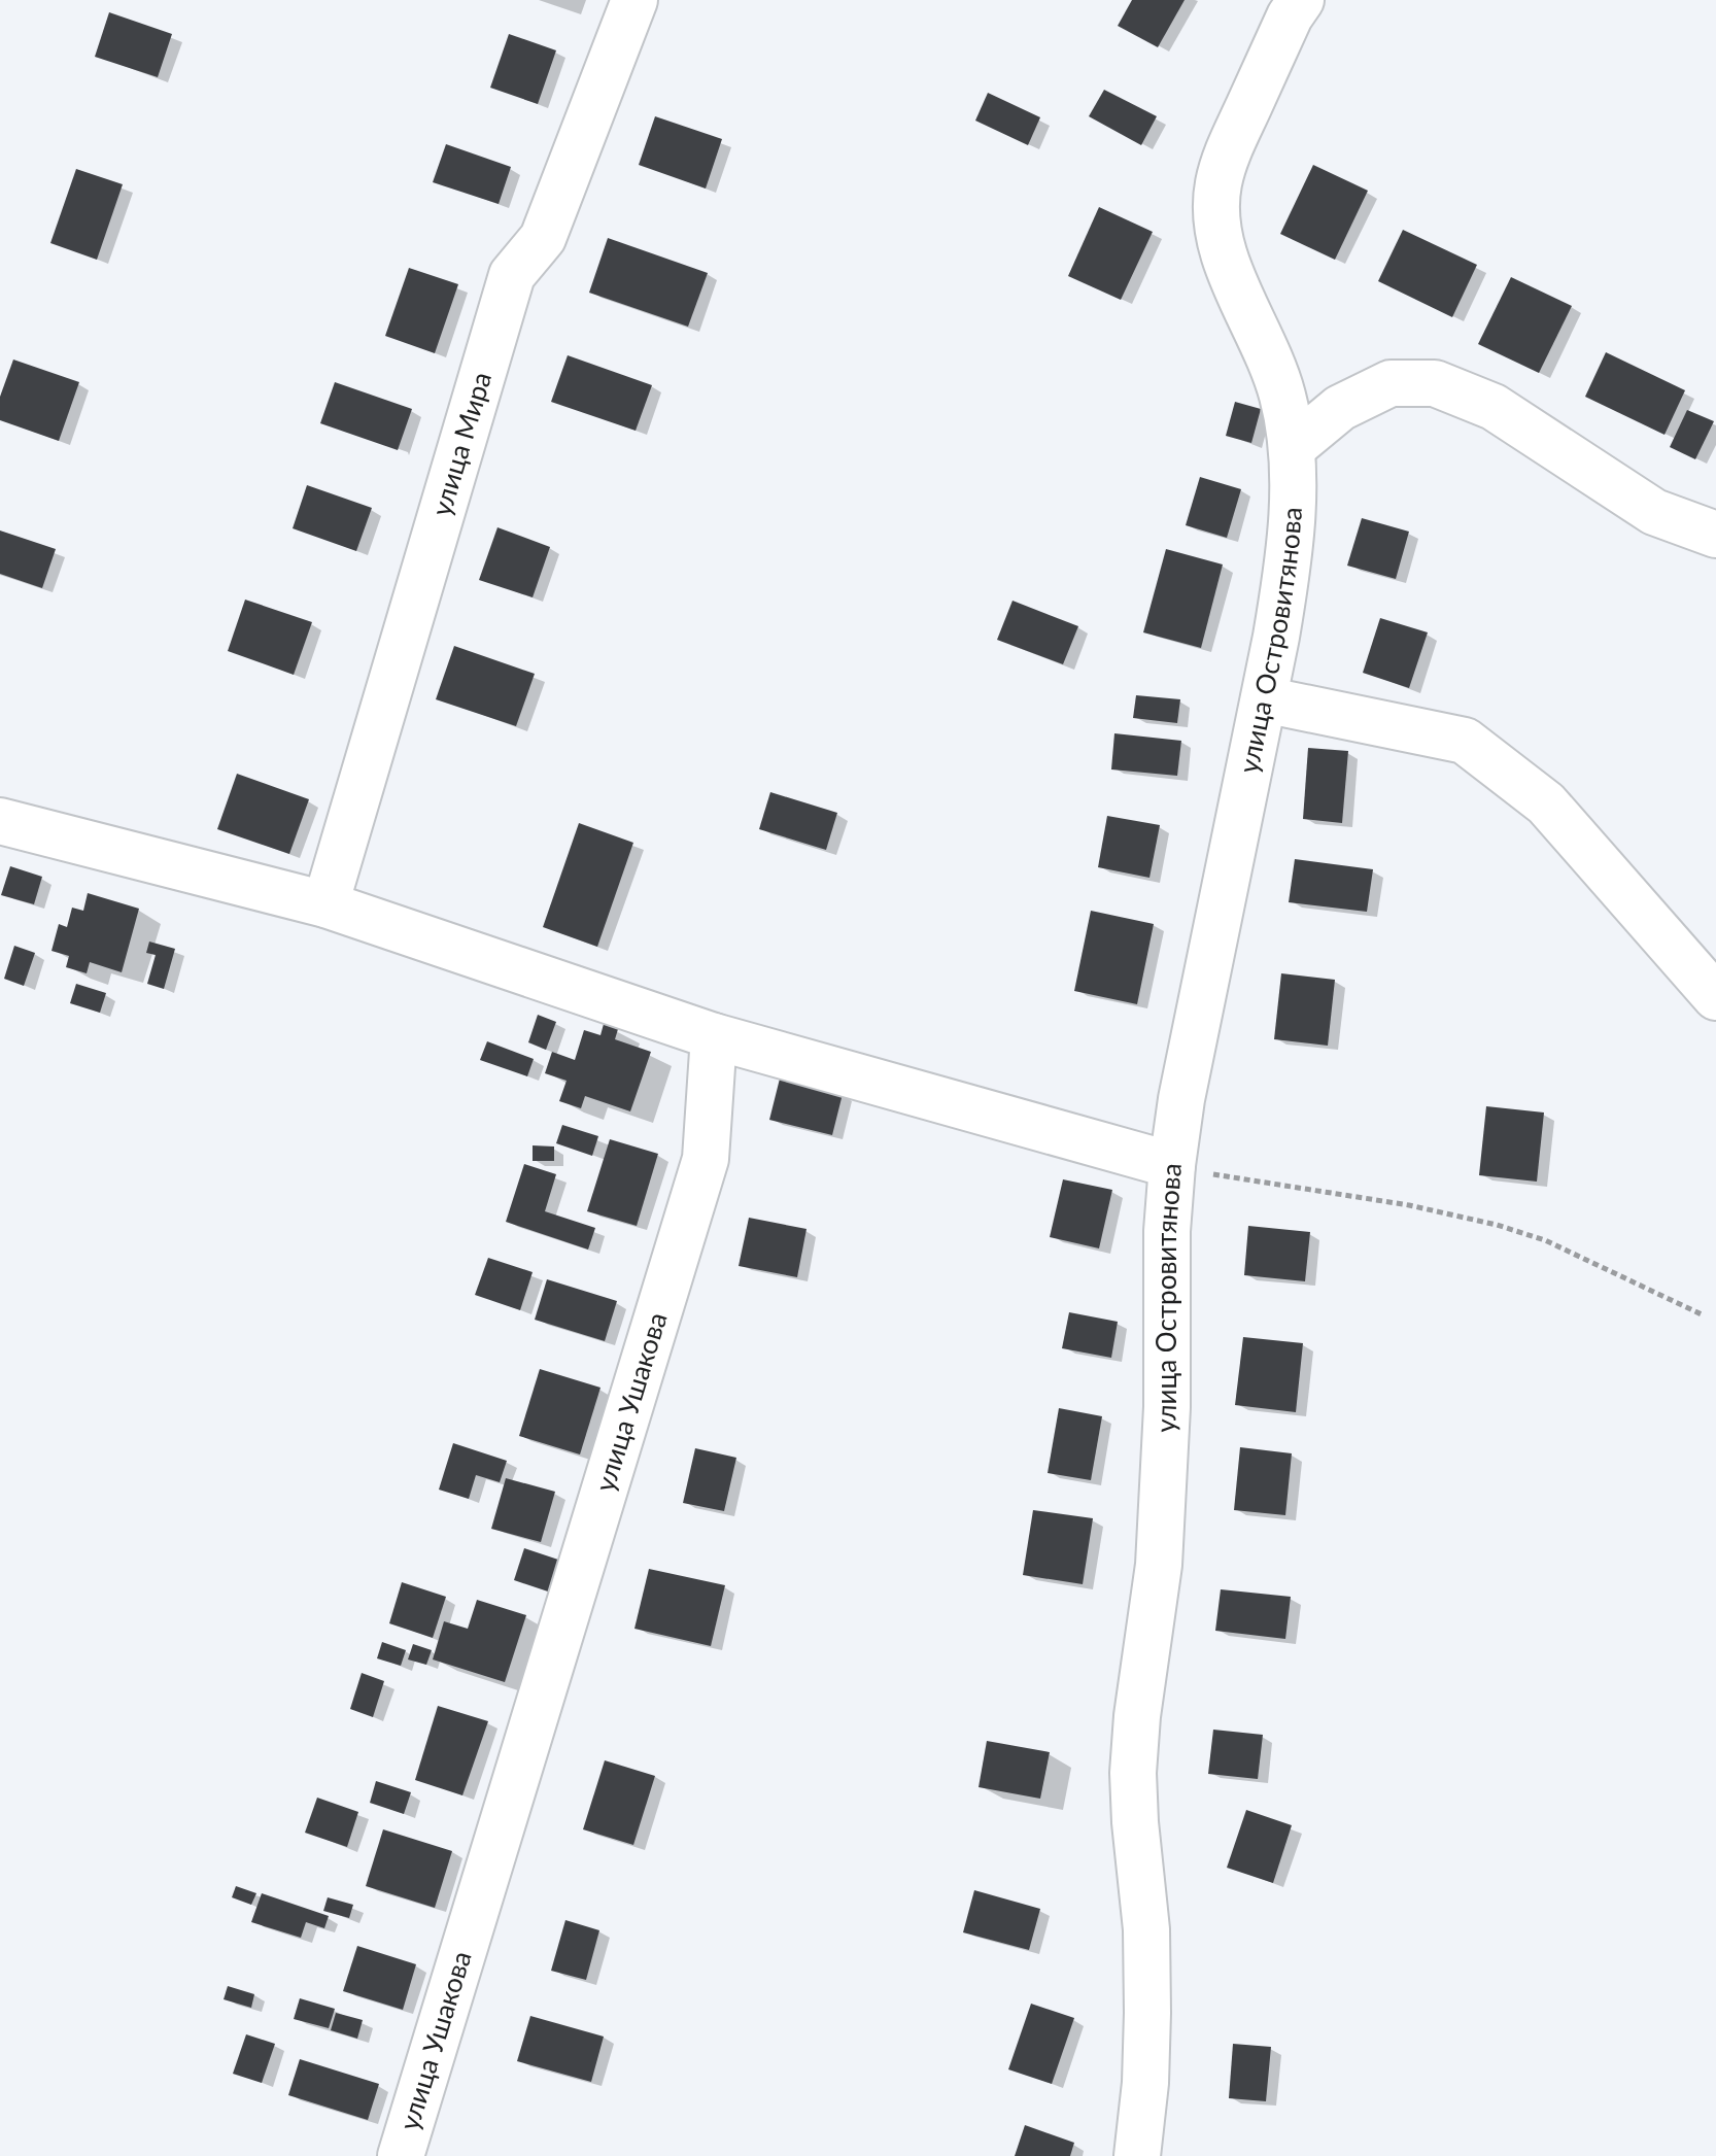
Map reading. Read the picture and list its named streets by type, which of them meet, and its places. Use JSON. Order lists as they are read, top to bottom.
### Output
{
  "streets": {
    "street": ["улица Мира", "улица Островитянова", "улица Ушакова"]
  }
}
